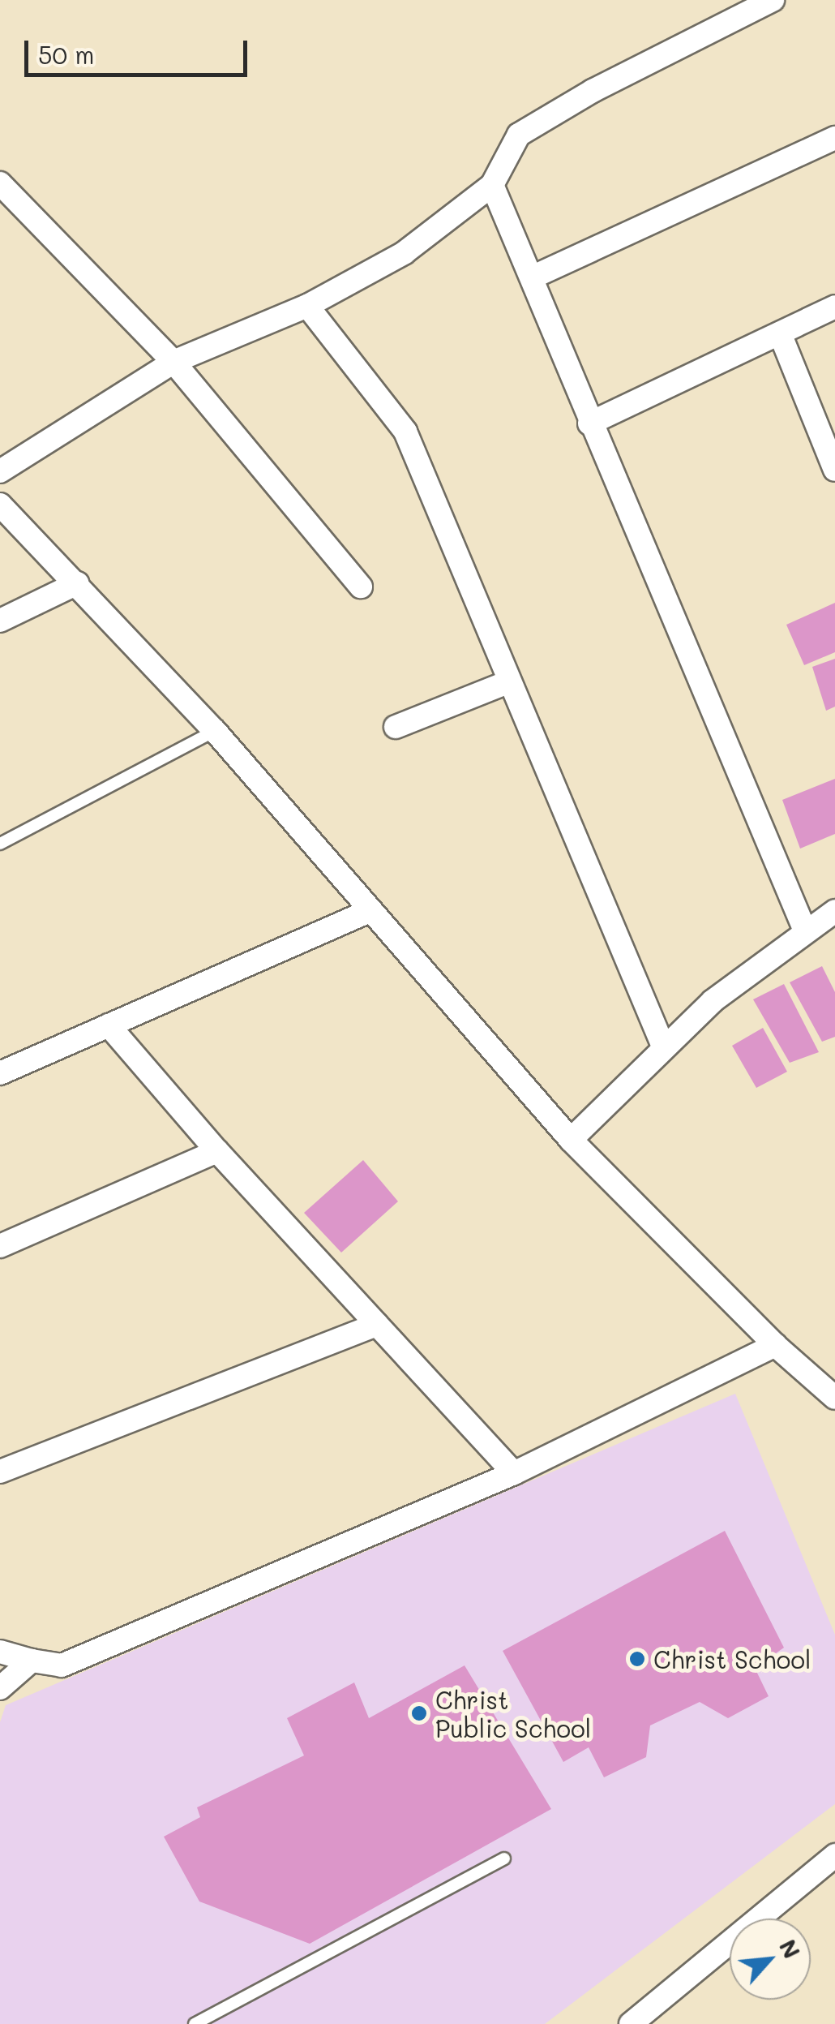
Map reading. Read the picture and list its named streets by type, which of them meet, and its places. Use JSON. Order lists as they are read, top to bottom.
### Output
{
  "places": ["Christ School", "Christ Public School"],
  "scale_bar": "50 m",
  "north": "top right"
}
